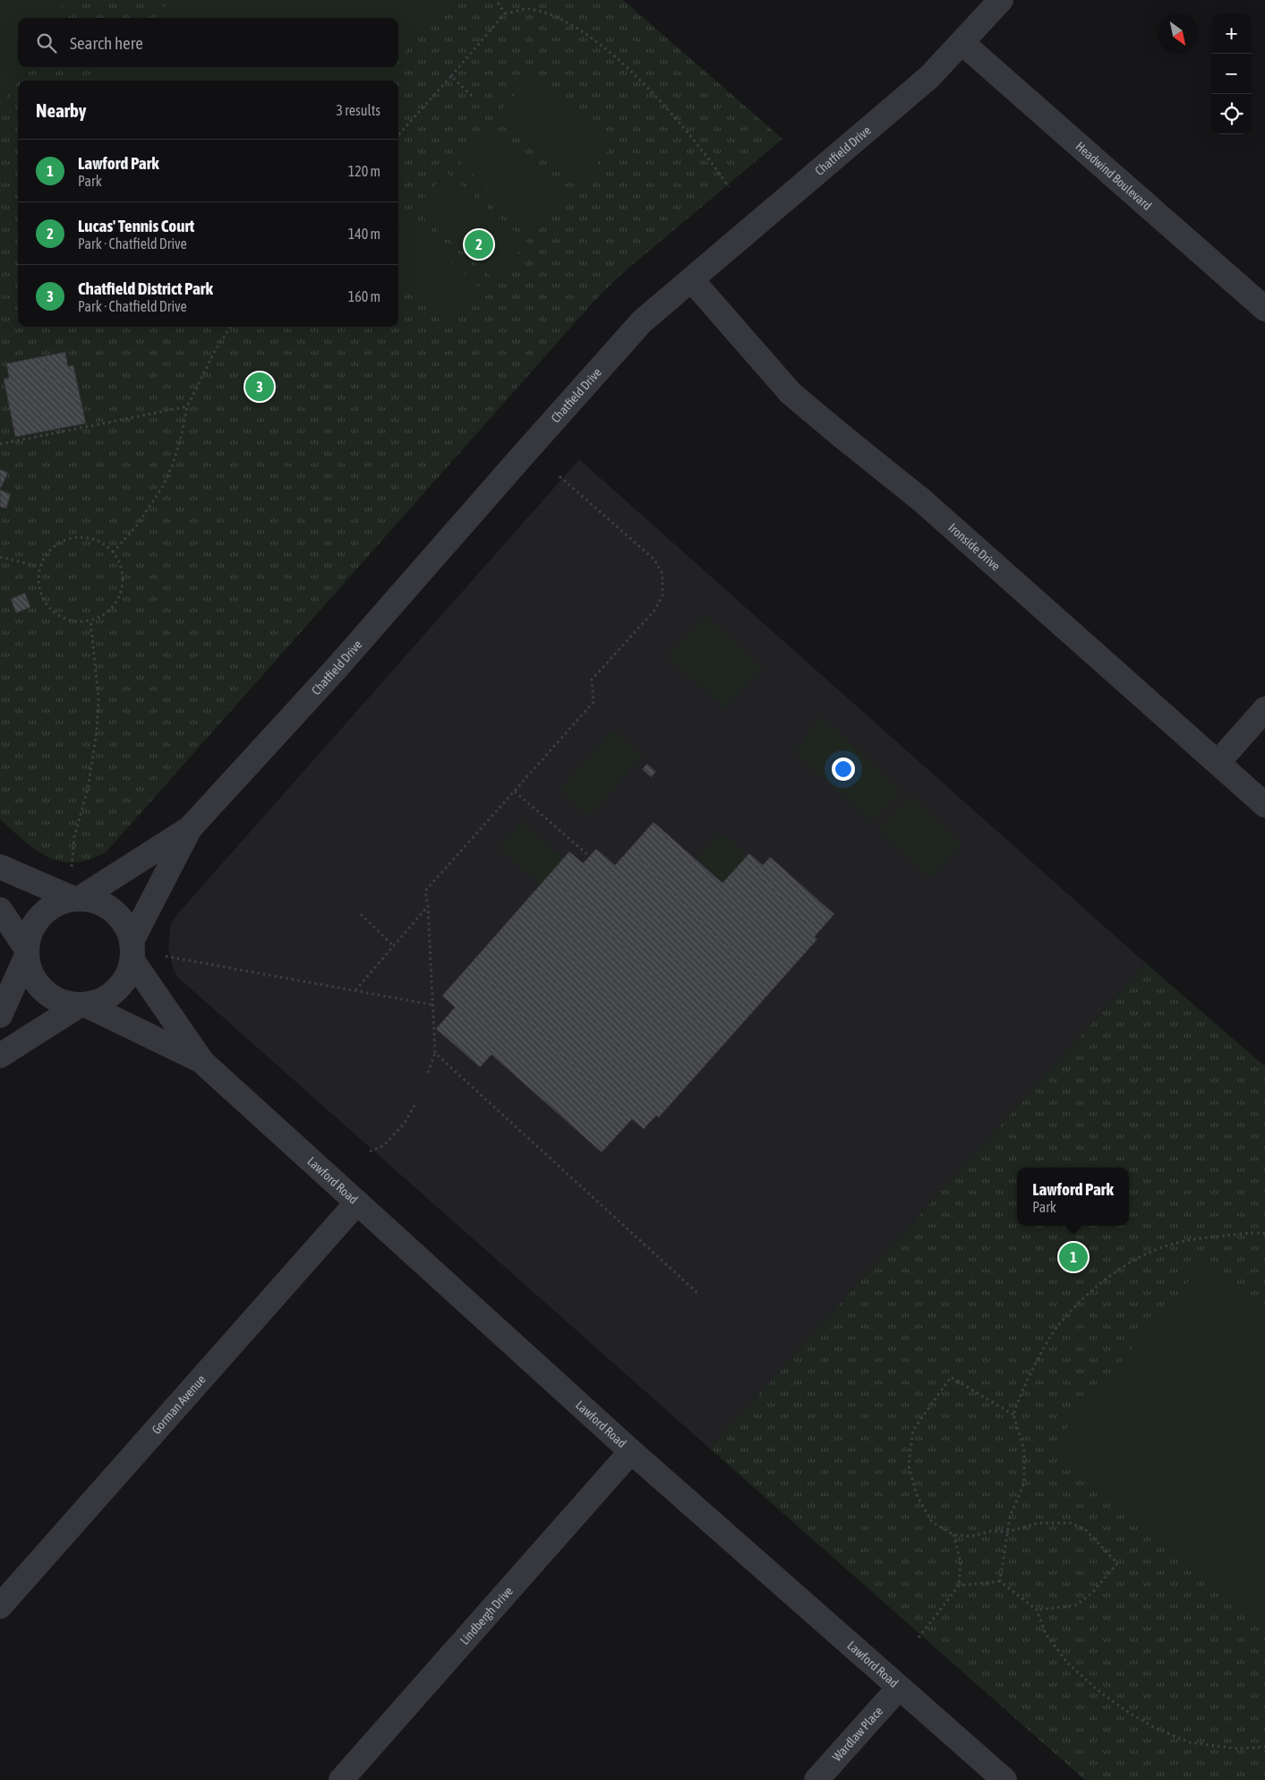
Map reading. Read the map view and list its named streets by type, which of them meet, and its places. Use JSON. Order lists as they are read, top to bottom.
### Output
{
  "streets": {
    "street": [
      "Chatfield Drive",
      "Headwind Boulevard",
      "Ironside Drive",
      "Lawford Road",
      "Gorman Avenue",
      "Lindbergh Drive",
      "Wardlaw Place"
    ]
  },
  "crossings": [
    ["Chatfield Drive", "Headwind Boulevard"],
    ["Chatfield Drive", "Ironside Drive"],
    ["Chatfield Drive", "Lawford Road"],
    ["Lawford Road", "Gorman Avenue"],
    ["Lawford Road", "Lindbergh Drive"],
    ["Lawford Road", "Wardlaw Place"]
  ],
  "north": "bottom right",
  "page": {
    "map_buttons": ["+", "−"],
    "search": "Search here",
    "heading": ["Nearby", "3 results"],
    "list": [
      {
        "mark": "1",
        "name": "Lawford Park",
        "note": "Park",
        "value": "120 m"
      },
      {
        "mark": "2",
        "name": "Lucas' Tennis Court",
        "note": "Park · Chatfield Drive",
        "value": "140 m"
      },
      {
        "mark": "3",
        "name": "Chatfield District Park",
        "note": "Park · Chatfield Drive",
        "value": "160 m"
      }
    ],
    "pins": ["2", "3", "1"],
    "popup": ["Lawford Park", "Park"]
  }
}
